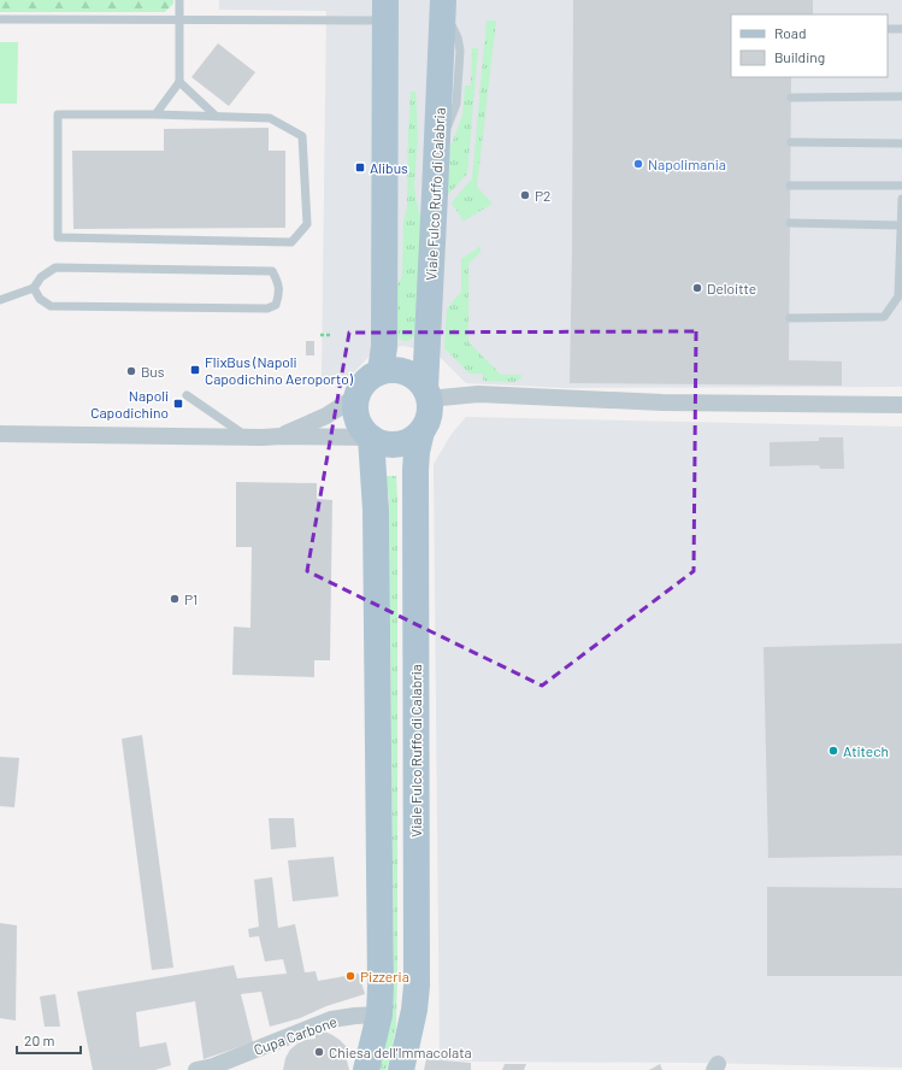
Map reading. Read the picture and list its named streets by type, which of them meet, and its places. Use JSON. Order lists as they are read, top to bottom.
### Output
{
  "streets": {
    "main road": ["Viale Fulco Ruffo di Calabria"],
    "street": ["Cupa Carbone"]
  },
  "places": {
    "other": [
      "Napolimania",
      "P2",
      "Deloitte",
      "Bus",
      "P1",
      "Atitech",
      "Pizzeria",
      "Chiesa dell'Immacolata"
    ],
    "transit": ["Alibus", "FlixBus (Napoli Capodichino Aeroporto)", "Napoli Capodichino"]
  },
  "legend": ["Road", "Building"],
  "scale_bar": "20 m"
}
